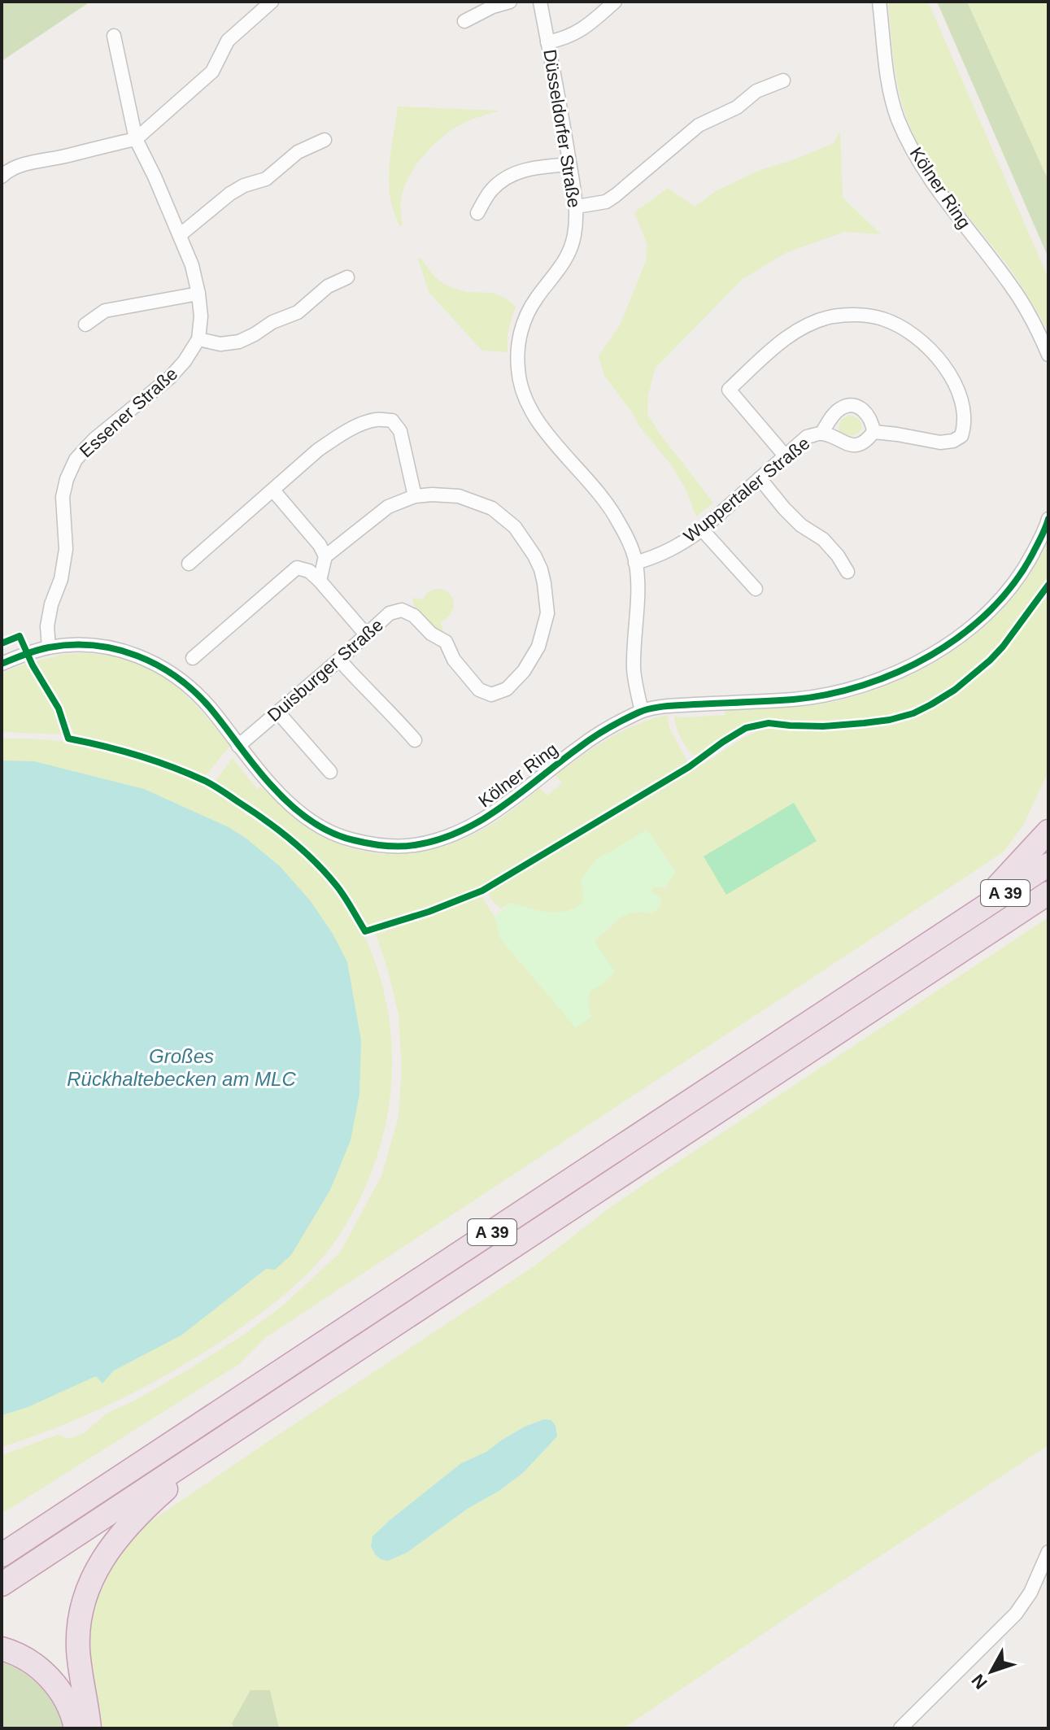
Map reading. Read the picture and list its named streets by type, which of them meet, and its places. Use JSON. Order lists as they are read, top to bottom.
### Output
{
  "streets": {
    "highway": ["A 39"],
    "street": [
      "Düsseldorfer Straße",
      "Kölner Ring",
      "Essener Straße",
      "Wuppertaler Straße",
      "Duisburger Straße"
    ]
  },
  "crossings": [
    ["Düsseldorfer Straße", "Kölner Ring"],
    ["Düsseldorfer Straße", "Wuppertaler Straße"],
    ["Kölner Ring", "Essener Straße"],
    ["Kölner Ring", "Duisburger Straße"]
  ],
  "water": ["Großes Rückhaltebecken am MLC"],
  "north": "bottom left"
}
